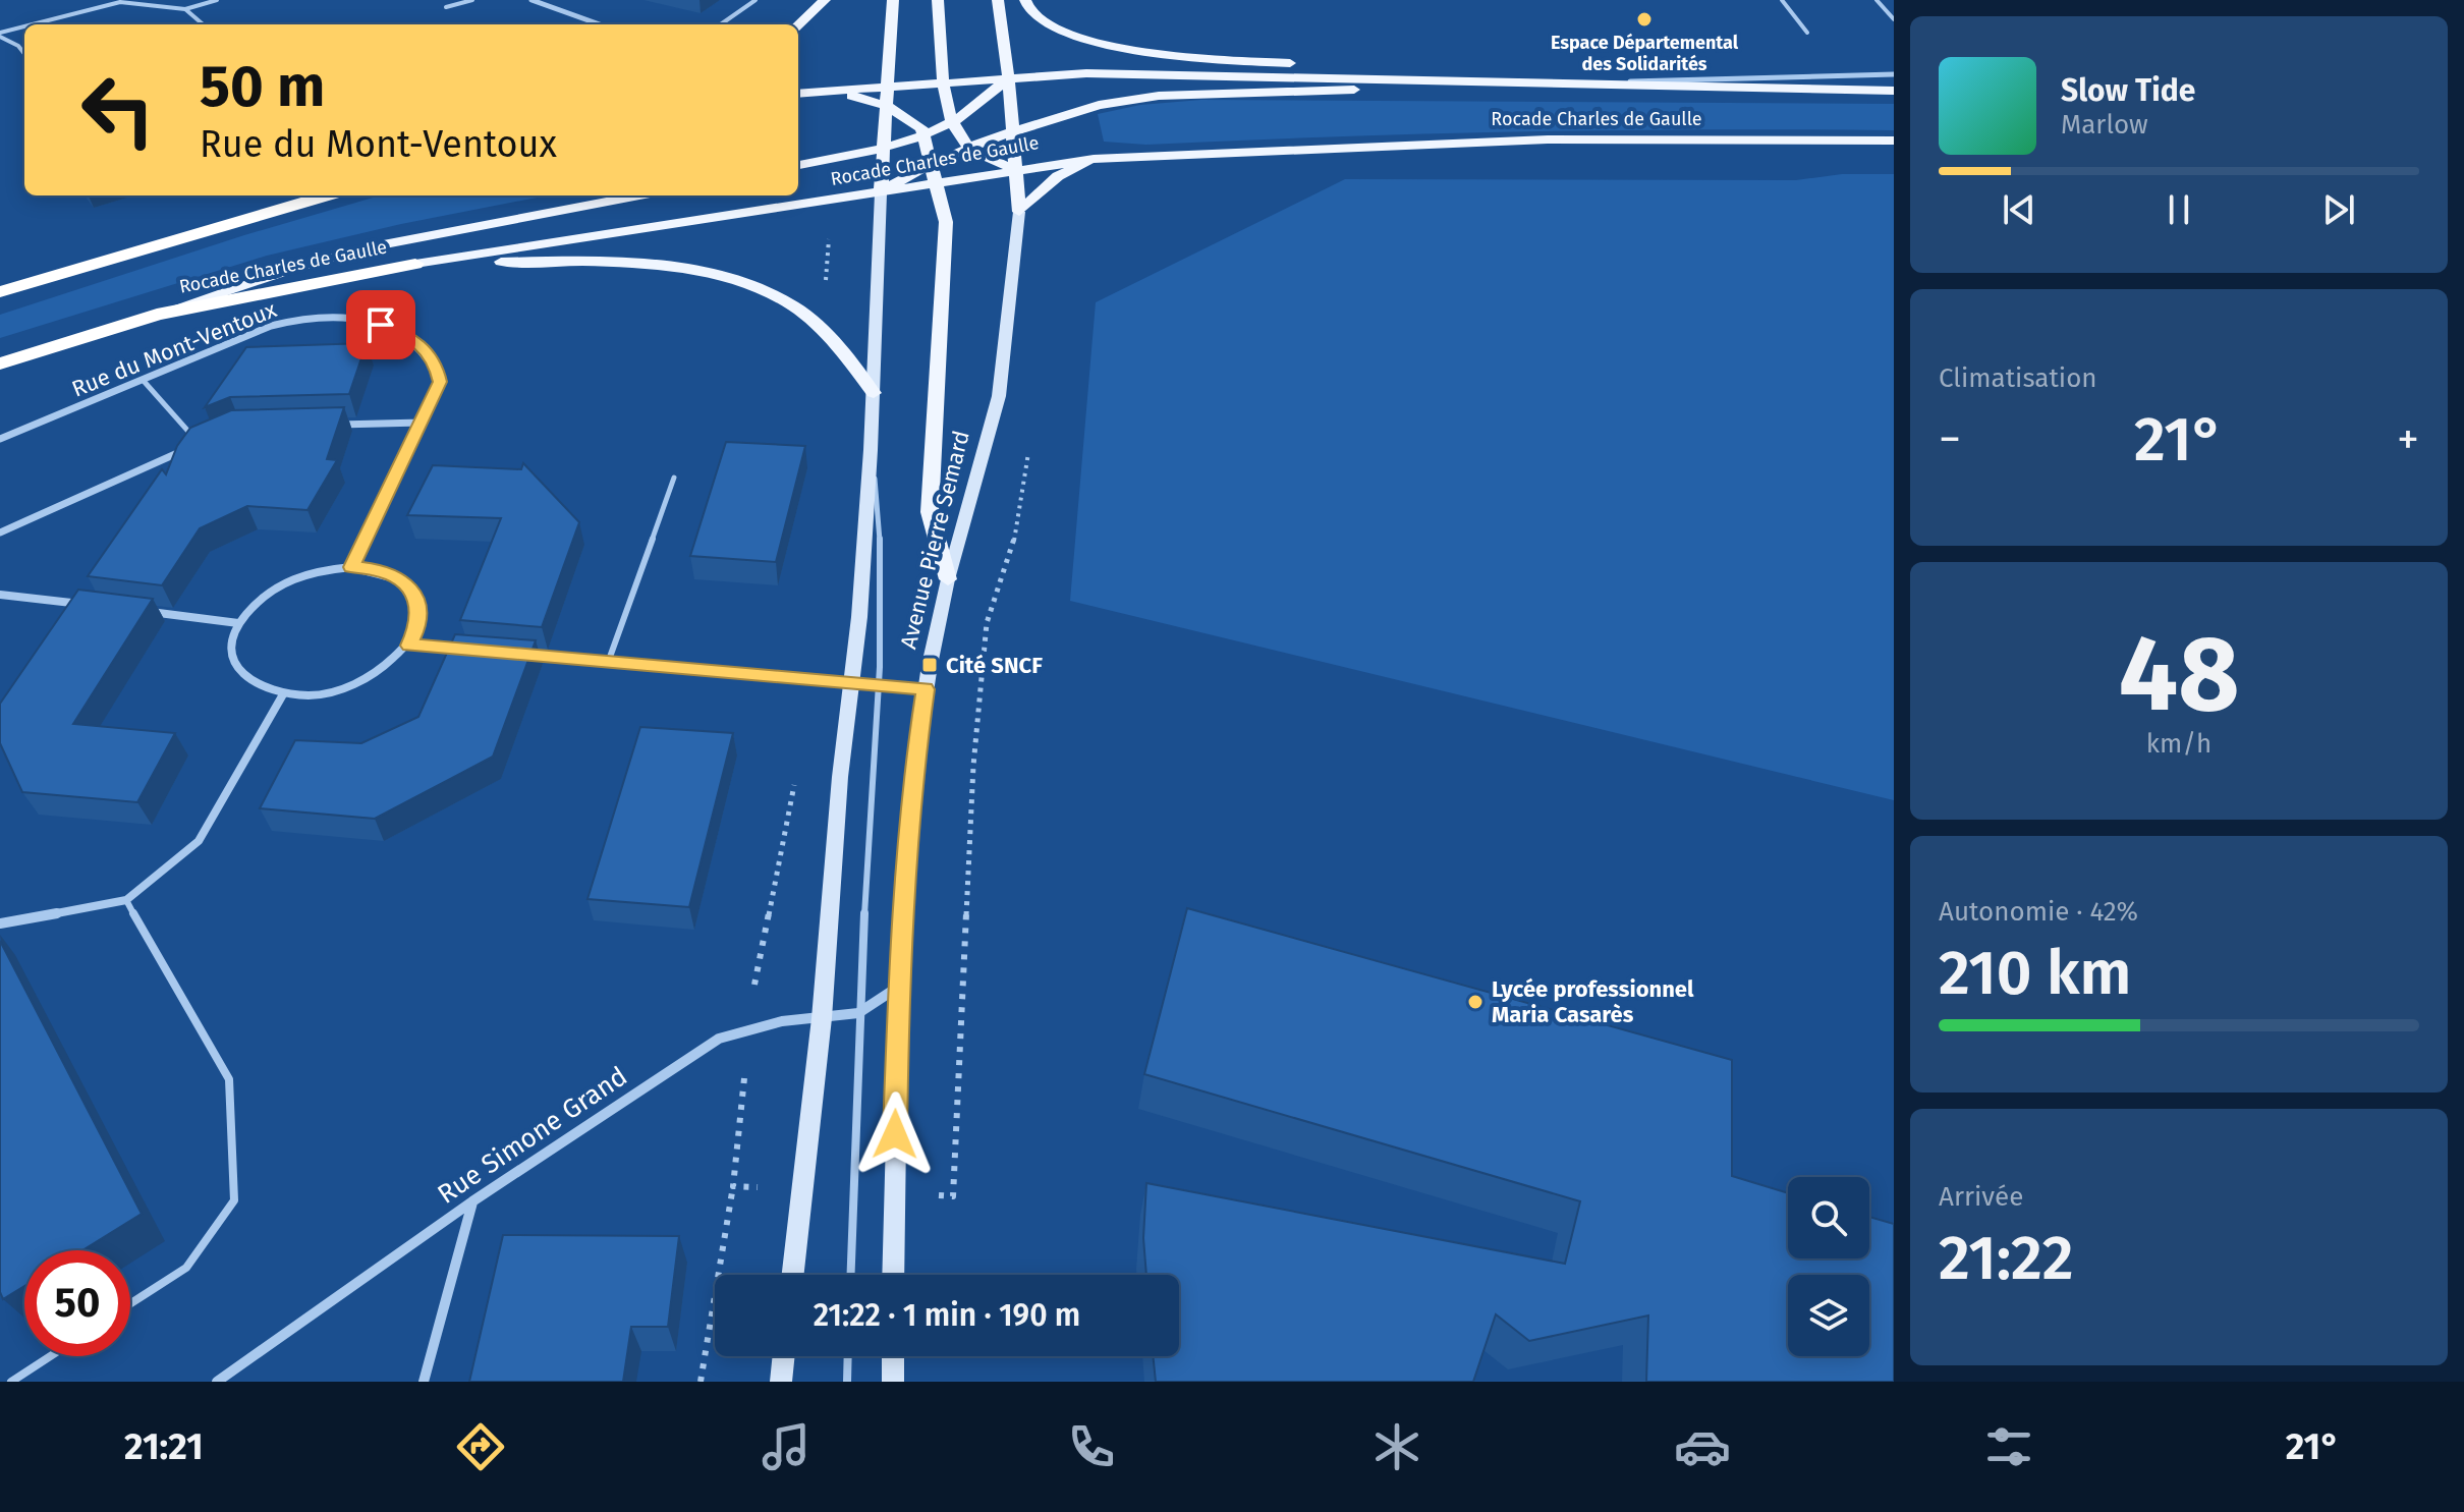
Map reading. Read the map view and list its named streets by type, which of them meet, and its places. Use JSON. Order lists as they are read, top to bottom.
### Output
{
  "streets": {
    "highway": ["Rocade Charles de Gaulle"],
    "main road": ["Avenue Pierre Semard"],
    "street": ["Rue du Mont-Ventoux", "Rue Simone Grand"]
  },
  "crossings": [
    ["Rocade Charles de Gaulle", "Avenue Pierre Semard"],
    ["Avenue Pierre Semard", "Rue Simone Grand"]
  ],
  "places": {
    "other": ["Espace Départemental des Solidarités", "Lycée professionnel Maria Casarès"],
    "transit": ["Cité SNCF"]
  },
  "page": {
    "turn": ["50 m", "Rue du Mont-Ventoux"],
    "song": ["Slow Tide", "Marlow"],
    "tile": [
      "Climatisation",
      ["48", "km/h"],
      ["Autonomie · 42%", "210 km"],
      ["Arrivée", "21:22"]
    ],
    "heat": ["−", "21°", "+"],
    "limit": "50",
    "trip": "21:22 · 1 min · 190 m",
    "tabs": ["21:21", "21°"]
  }
}
